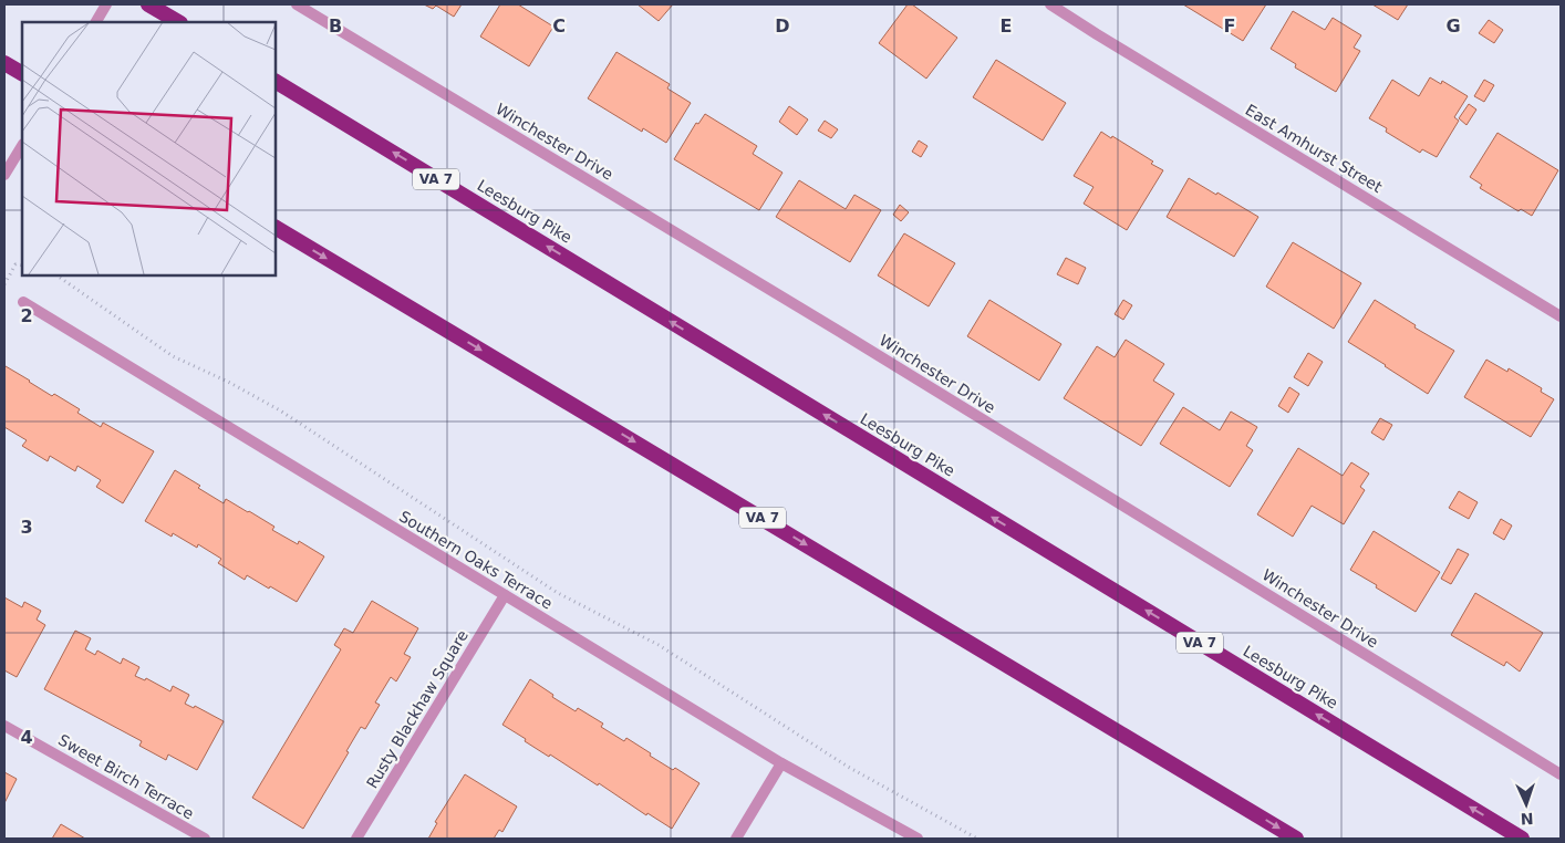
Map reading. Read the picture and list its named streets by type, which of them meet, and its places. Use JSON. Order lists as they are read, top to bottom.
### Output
{
  "streets": {
    "highway": ["VA 7", "Leesburg Pike"],
    "street": [
      "Winchester Drive",
      "East Amhurst Street",
      "Southern Oaks Terrace",
      "Rusty Blackhaw Square",
      "Sweet Birch Terrace"
    ]
  },
  "crossings": [
    ["Southern Oaks Terrace", "Rusty Blackhaw Square"]
  ],
  "north": "bottom",
  "grid": {
    "columns": [
      "B",
      "C",
      "D",
      "E",
      "F",
      "G"
    ],
    "rows": ["2", "3", "4"]
  }
}
